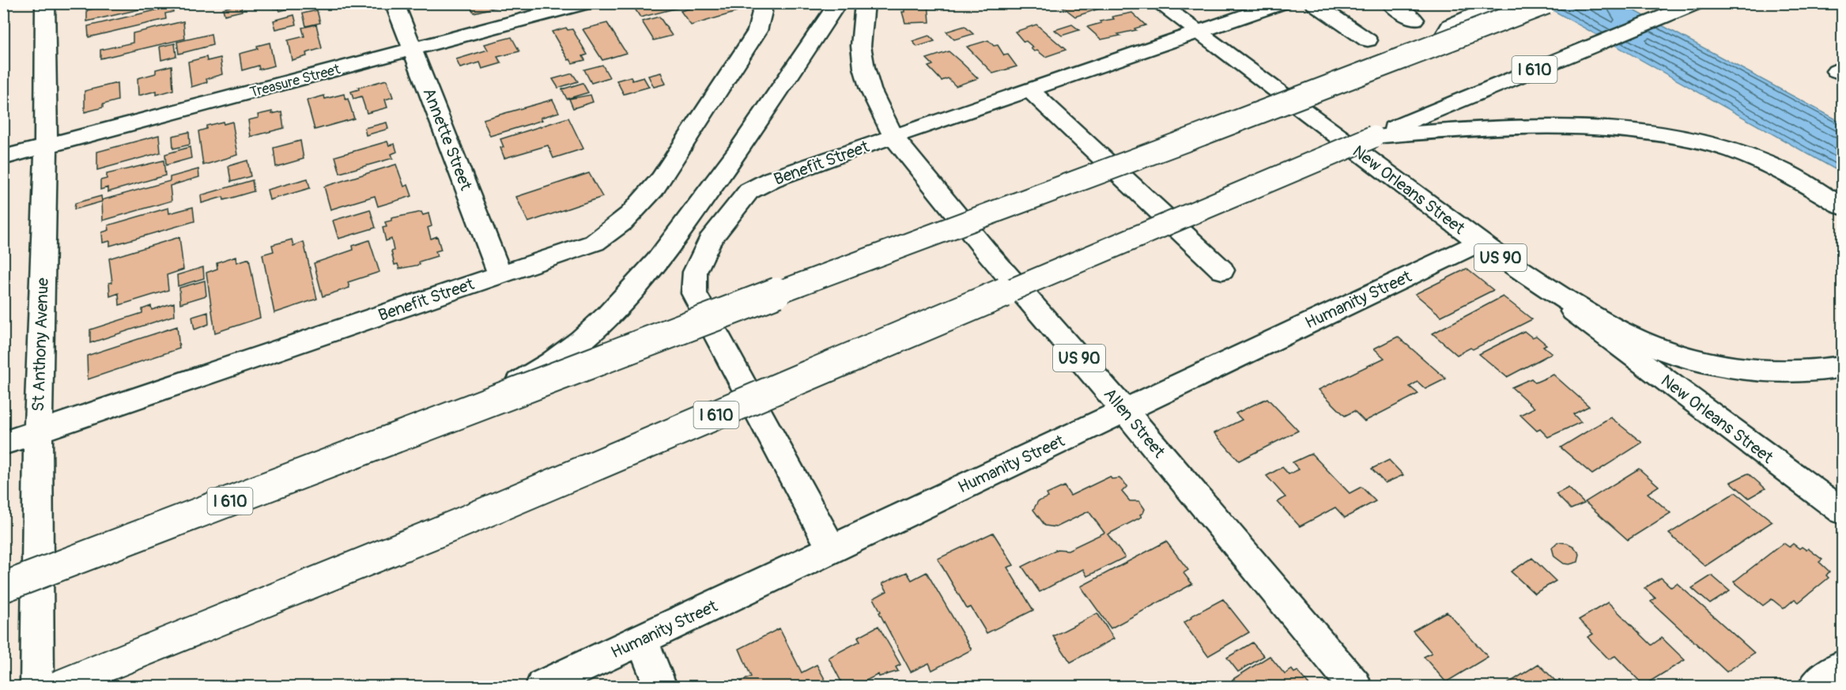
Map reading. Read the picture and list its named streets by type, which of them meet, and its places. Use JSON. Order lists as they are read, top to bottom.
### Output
{
  "streets": {
    "main road": [
      "I 610",
      "Treasure Street",
      "Annette Street",
      "Benefit Street",
      "New Orleans Street",
      "US 90",
      "Humanity Street",
      "St Anthony Avenue",
      "Allen Street"
    ]
  },
  "crossings": [
    ["Treasure Street", "Annette Street"],
    ["Treasure Street", "St Anthony Avenue"],
    ["Annette Street", "Benefit Street"],
    ["Benefit Street", "New Orleans Street"],
    ["Benefit Street", "Humanity Street"],
    ["Benefit Street", "St Anthony Avenue"],
    ["Benefit Street", "Allen Street"],
    ["New Orleans Street", "Humanity Street"],
    ["Humanity Street", "Allen Street"]
  ]
}
